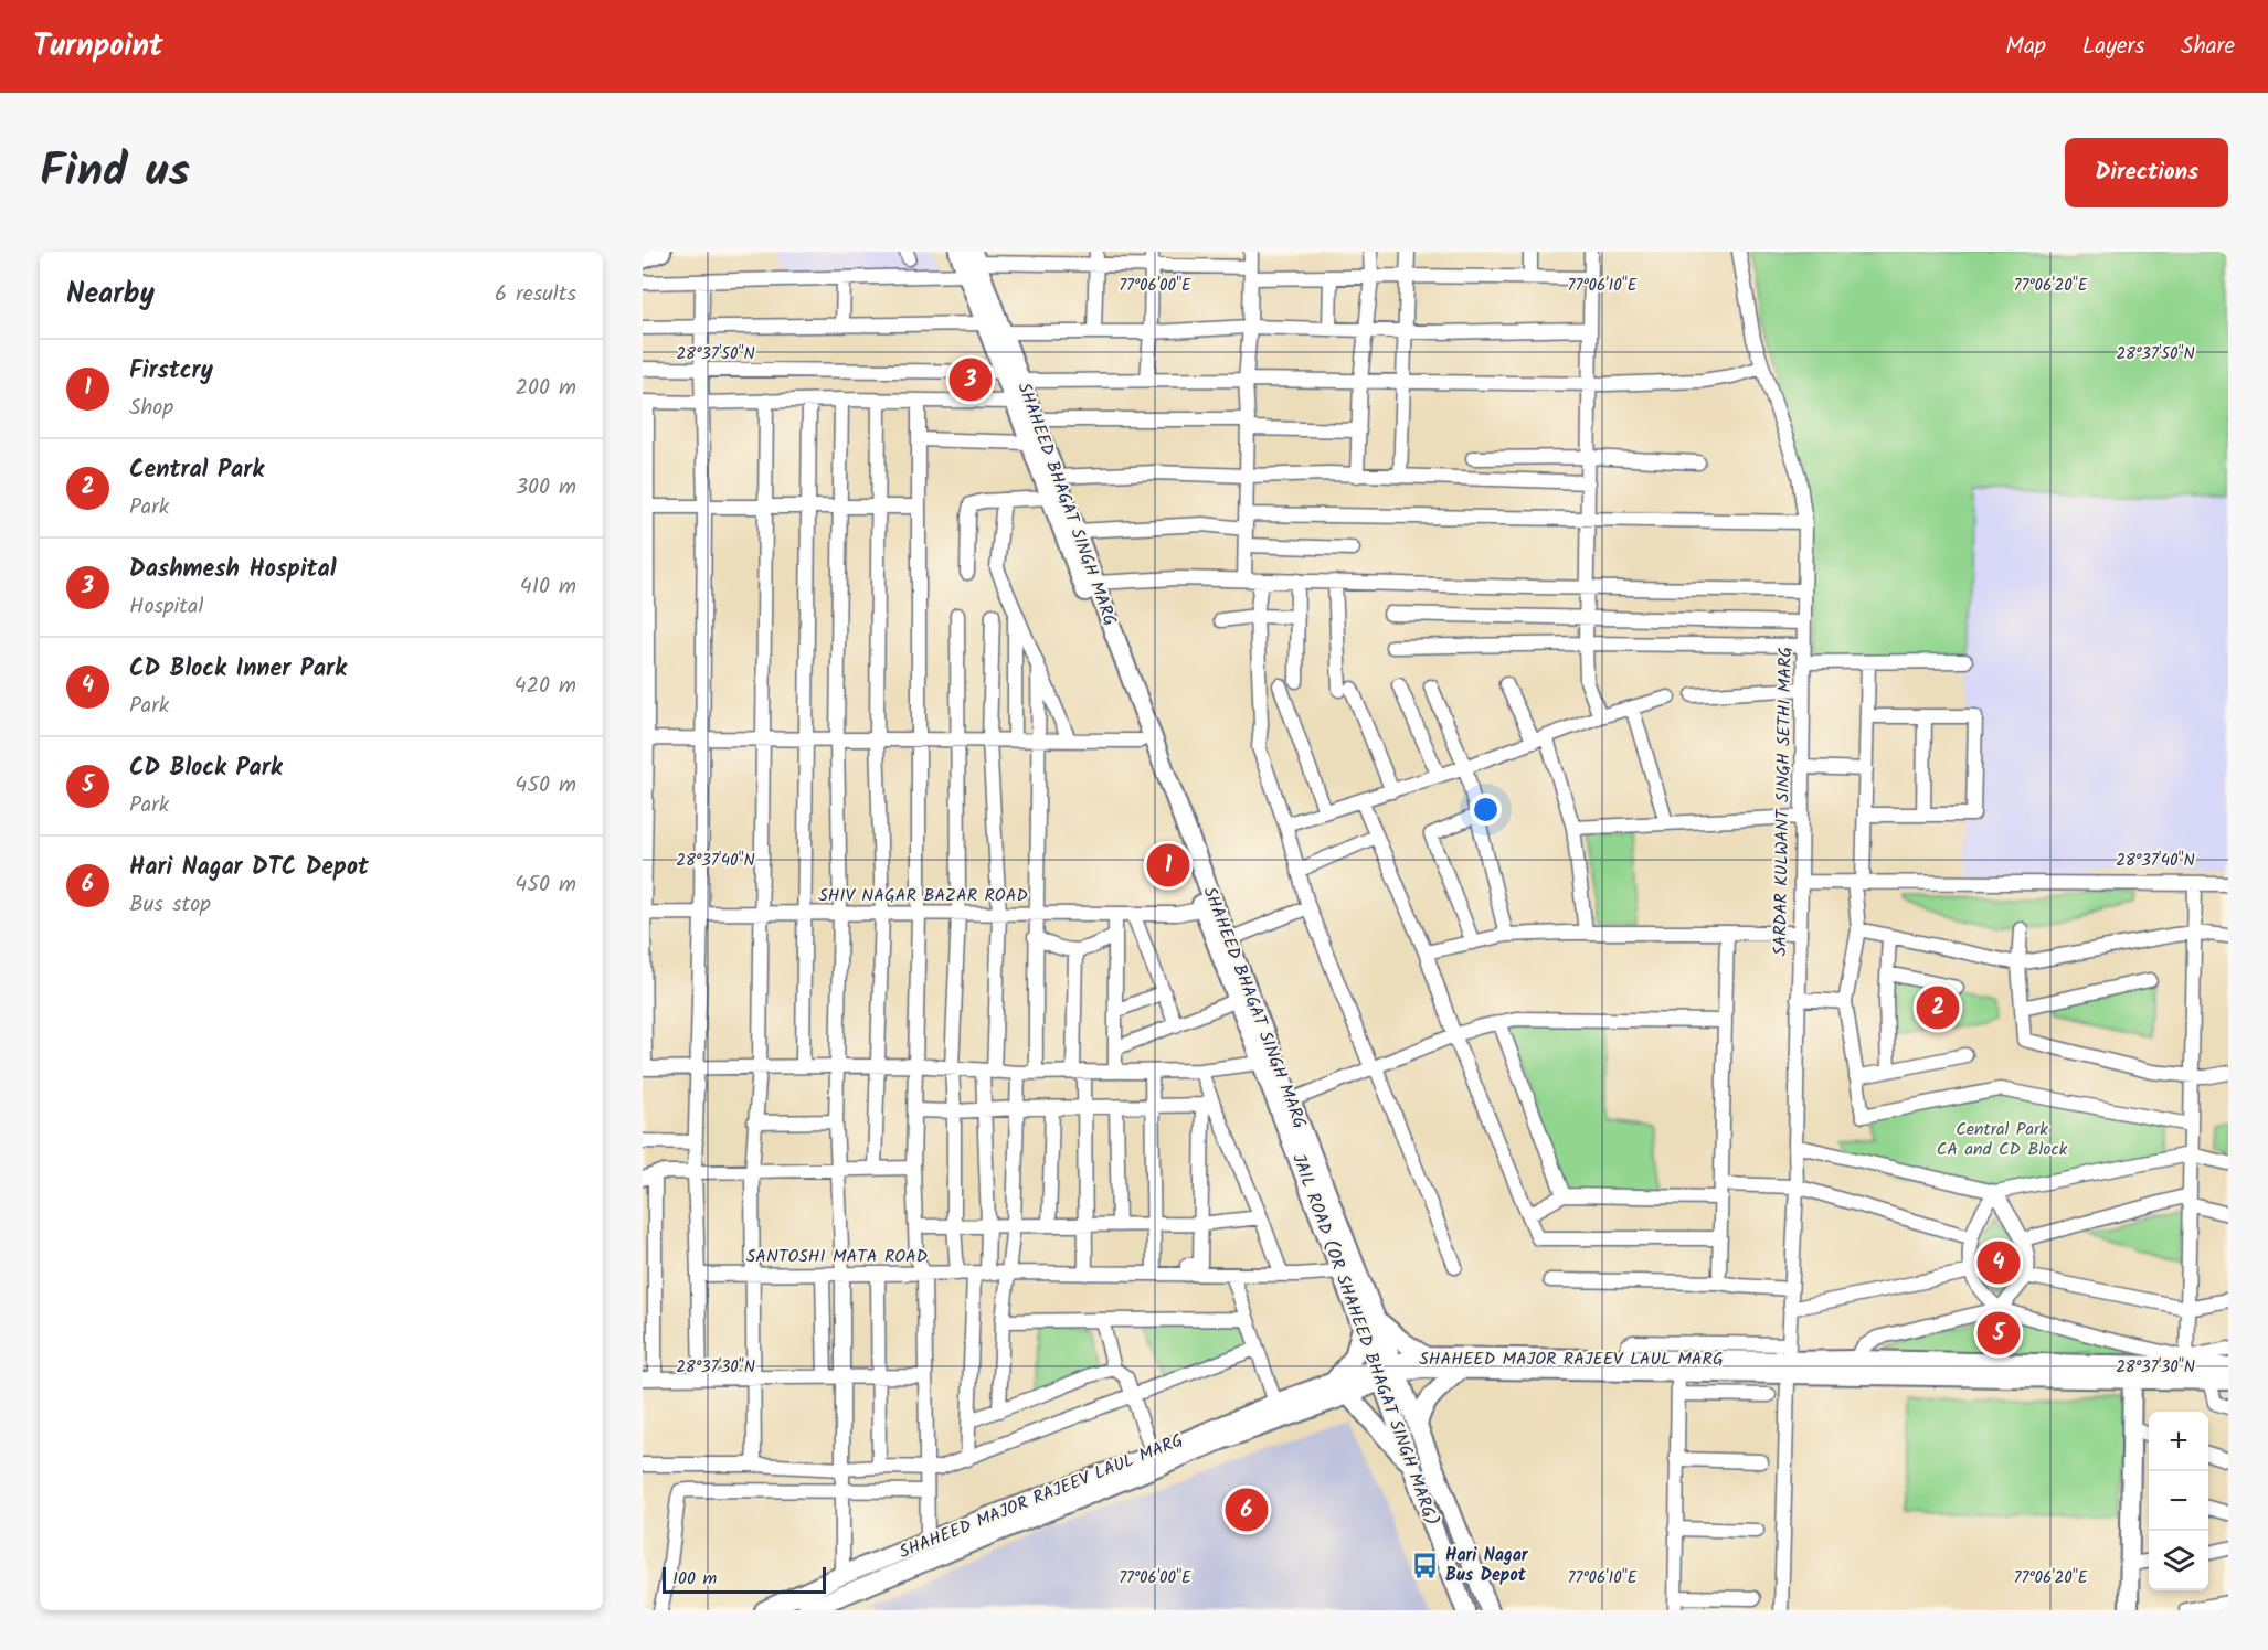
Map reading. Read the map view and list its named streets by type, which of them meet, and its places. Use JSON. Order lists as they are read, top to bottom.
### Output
{
  "streets": {
    "street": [
      "SHAHEED BHAGAT SINGH MARG",
      "SARDAR KULWANT SINGH SETHI MARG",
      "SHIV NAGAR BAZAR ROAD",
      "SANTOSHI MATA ROAD",
      "JAIL ROAD (OR SHAHEED BHAGAT SINGH MARG)",
      "SHAHEED MAJOR RAJEEV LAUL MARG"
    ]
  },
  "crossings": [
    ["SHAHEED BHAGAT SINGH MARG", "SHIV NAGAR BAZAR ROAD"],
    ["SHAHEED BHAGAT SINGH MARG", "JAIL ROAD (OR SHAHEED BHAGAT SINGH MARG)"],
    ["SARDAR KULWANT SINGH SETHI MARG", "SHAHEED MAJOR RAJEEV LAUL MARG"],
    ["SHIV NAGAR BAZAR ROAD", "JAIL ROAD (OR SHAHEED BHAGAT SINGH MARG)"],
    ["SANTOSHI MATA ROAD", "JAIL ROAD (OR SHAHEED BHAGAT SINGH MARG)"],
    ["JAIL ROAD (OR SHAHEED BHAGAT SINGH MARG)", "SHAHEED MAJOR RAJEEV LAUL MARG"]
  ],
  "parks": ["Central Park CA and CD Block"],
  "places": {
    "bus stop": ["Hari Nagar Bus Depot"]
  },
  "scale_bar": "100 m",
  "page": {
    "header": "Turnpoint",
    "nav": ["Map", "Layers", "Share"],
    "title": "Find us",
    "buttons": "Directions",
    "heading": ["Nearby", "6 results"],
    "list": [
      {
        "mark": "1",
        "name": "Firstcry",
        "note": "Shop",
        "value": "200 m"
      },
      {
        "mark": "2",
        "name": "Central Park",
        "note": "Park",
        "value": "300 m"
      },
      {
        "mark": "3",
        "name": "Dashmesh Hospital",
        "note": "Hospital",
        "value": "410 m"
      },
      {
        "mark": "4",
        "name": "CD Block Inner Park",
        "note": "Park",
        "value": "420 m"
      },
      {
        "mark": "5",
        "name": "CD Block Park",
        "note": "Park",
        "value": "450 m"
      },
      {
        "mark": "6",
        "name": "Hari Nagar DTC Depot",
        "note": "Bus stop",
        "value": "450 m"
      }
    ],
    "pins": [
      "3",
      "1",
      "2",
      "4",
      "5",
      "6"
    ],
    "map_buttons": ["+", "−"],
    "scale": "100 m"
  },
  "coordinates": [
    "77°06'00\"E",
    "77°06'10\"E",
    "77°06'20\"E",
    "28°37'50\"N",
    "28°37'40\"N",
    "28°37'30\"N"
  ]
}
